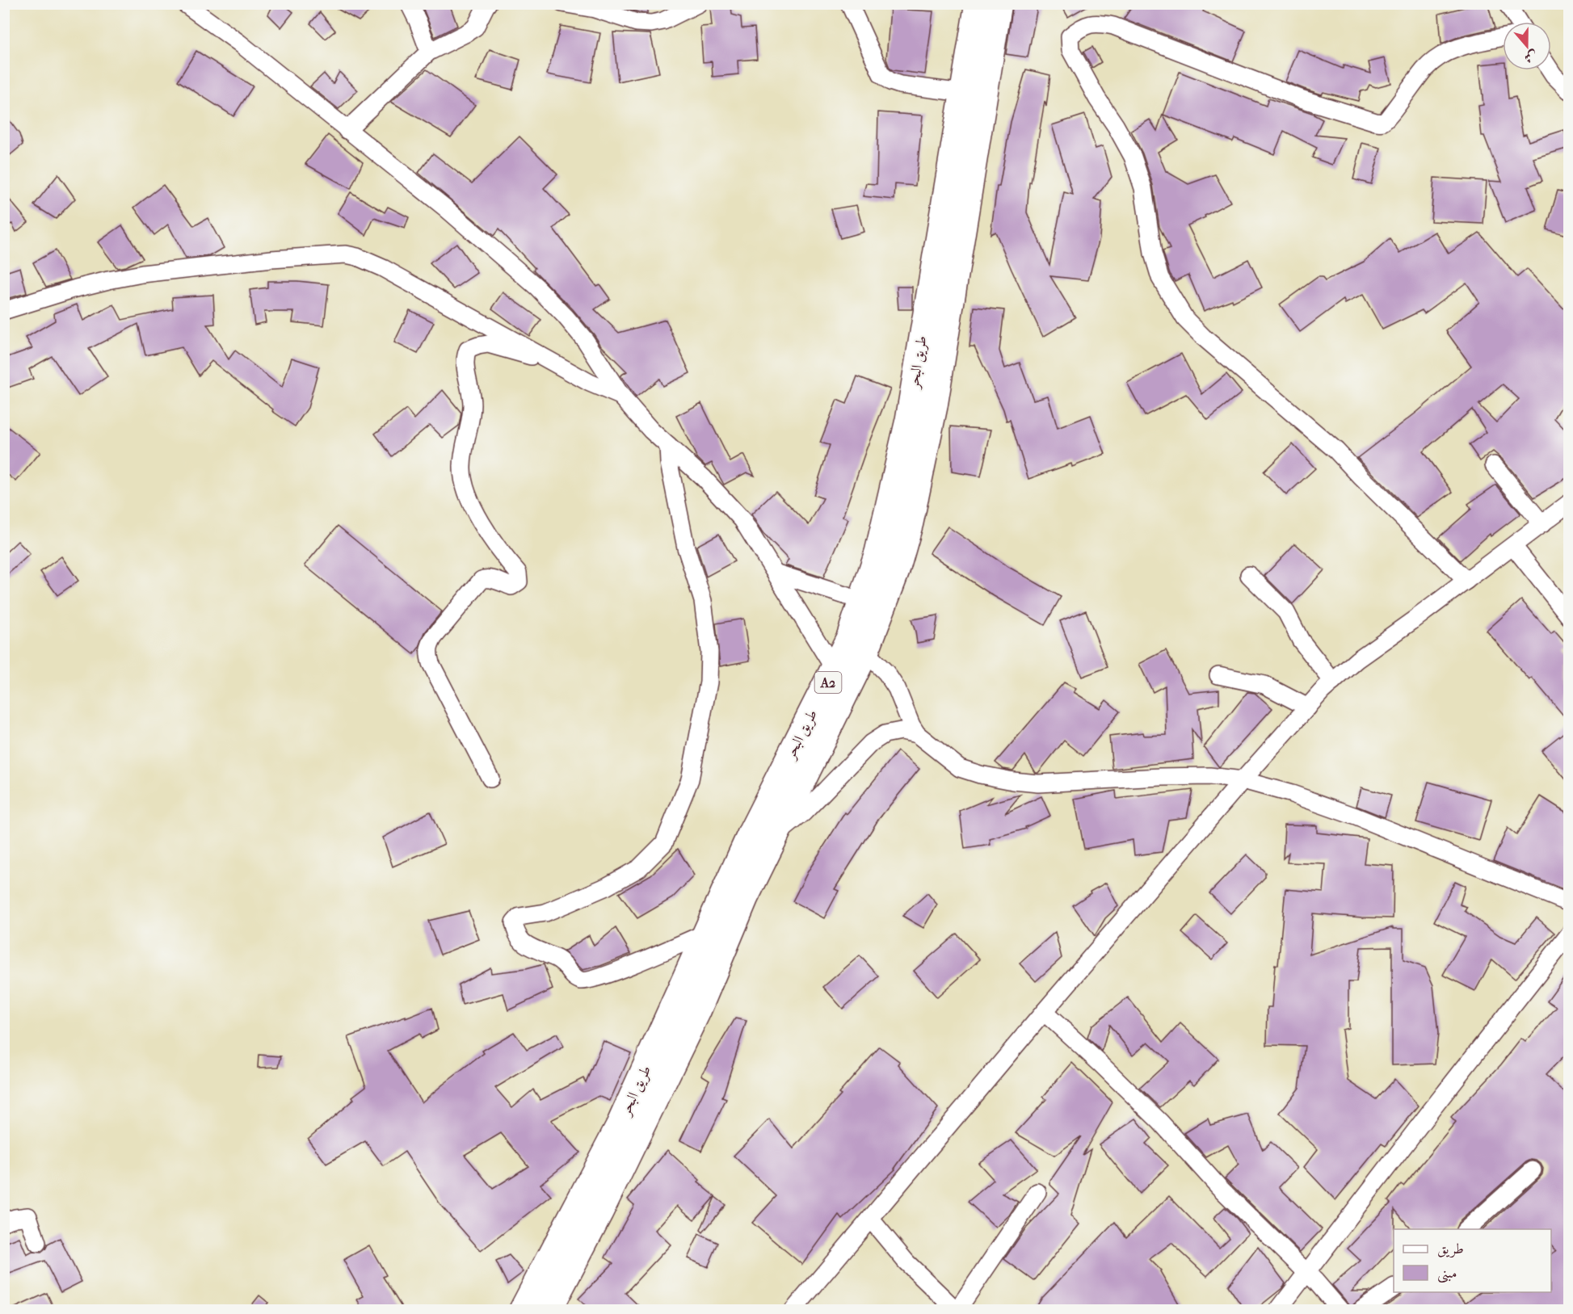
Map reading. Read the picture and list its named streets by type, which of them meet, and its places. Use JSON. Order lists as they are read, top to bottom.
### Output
{
  "streets": {
    "highway": ["طريق البحر", "A2"]
  },
  "legend": ["طريق", "مبنى"],
  "north": "bottom"
}
